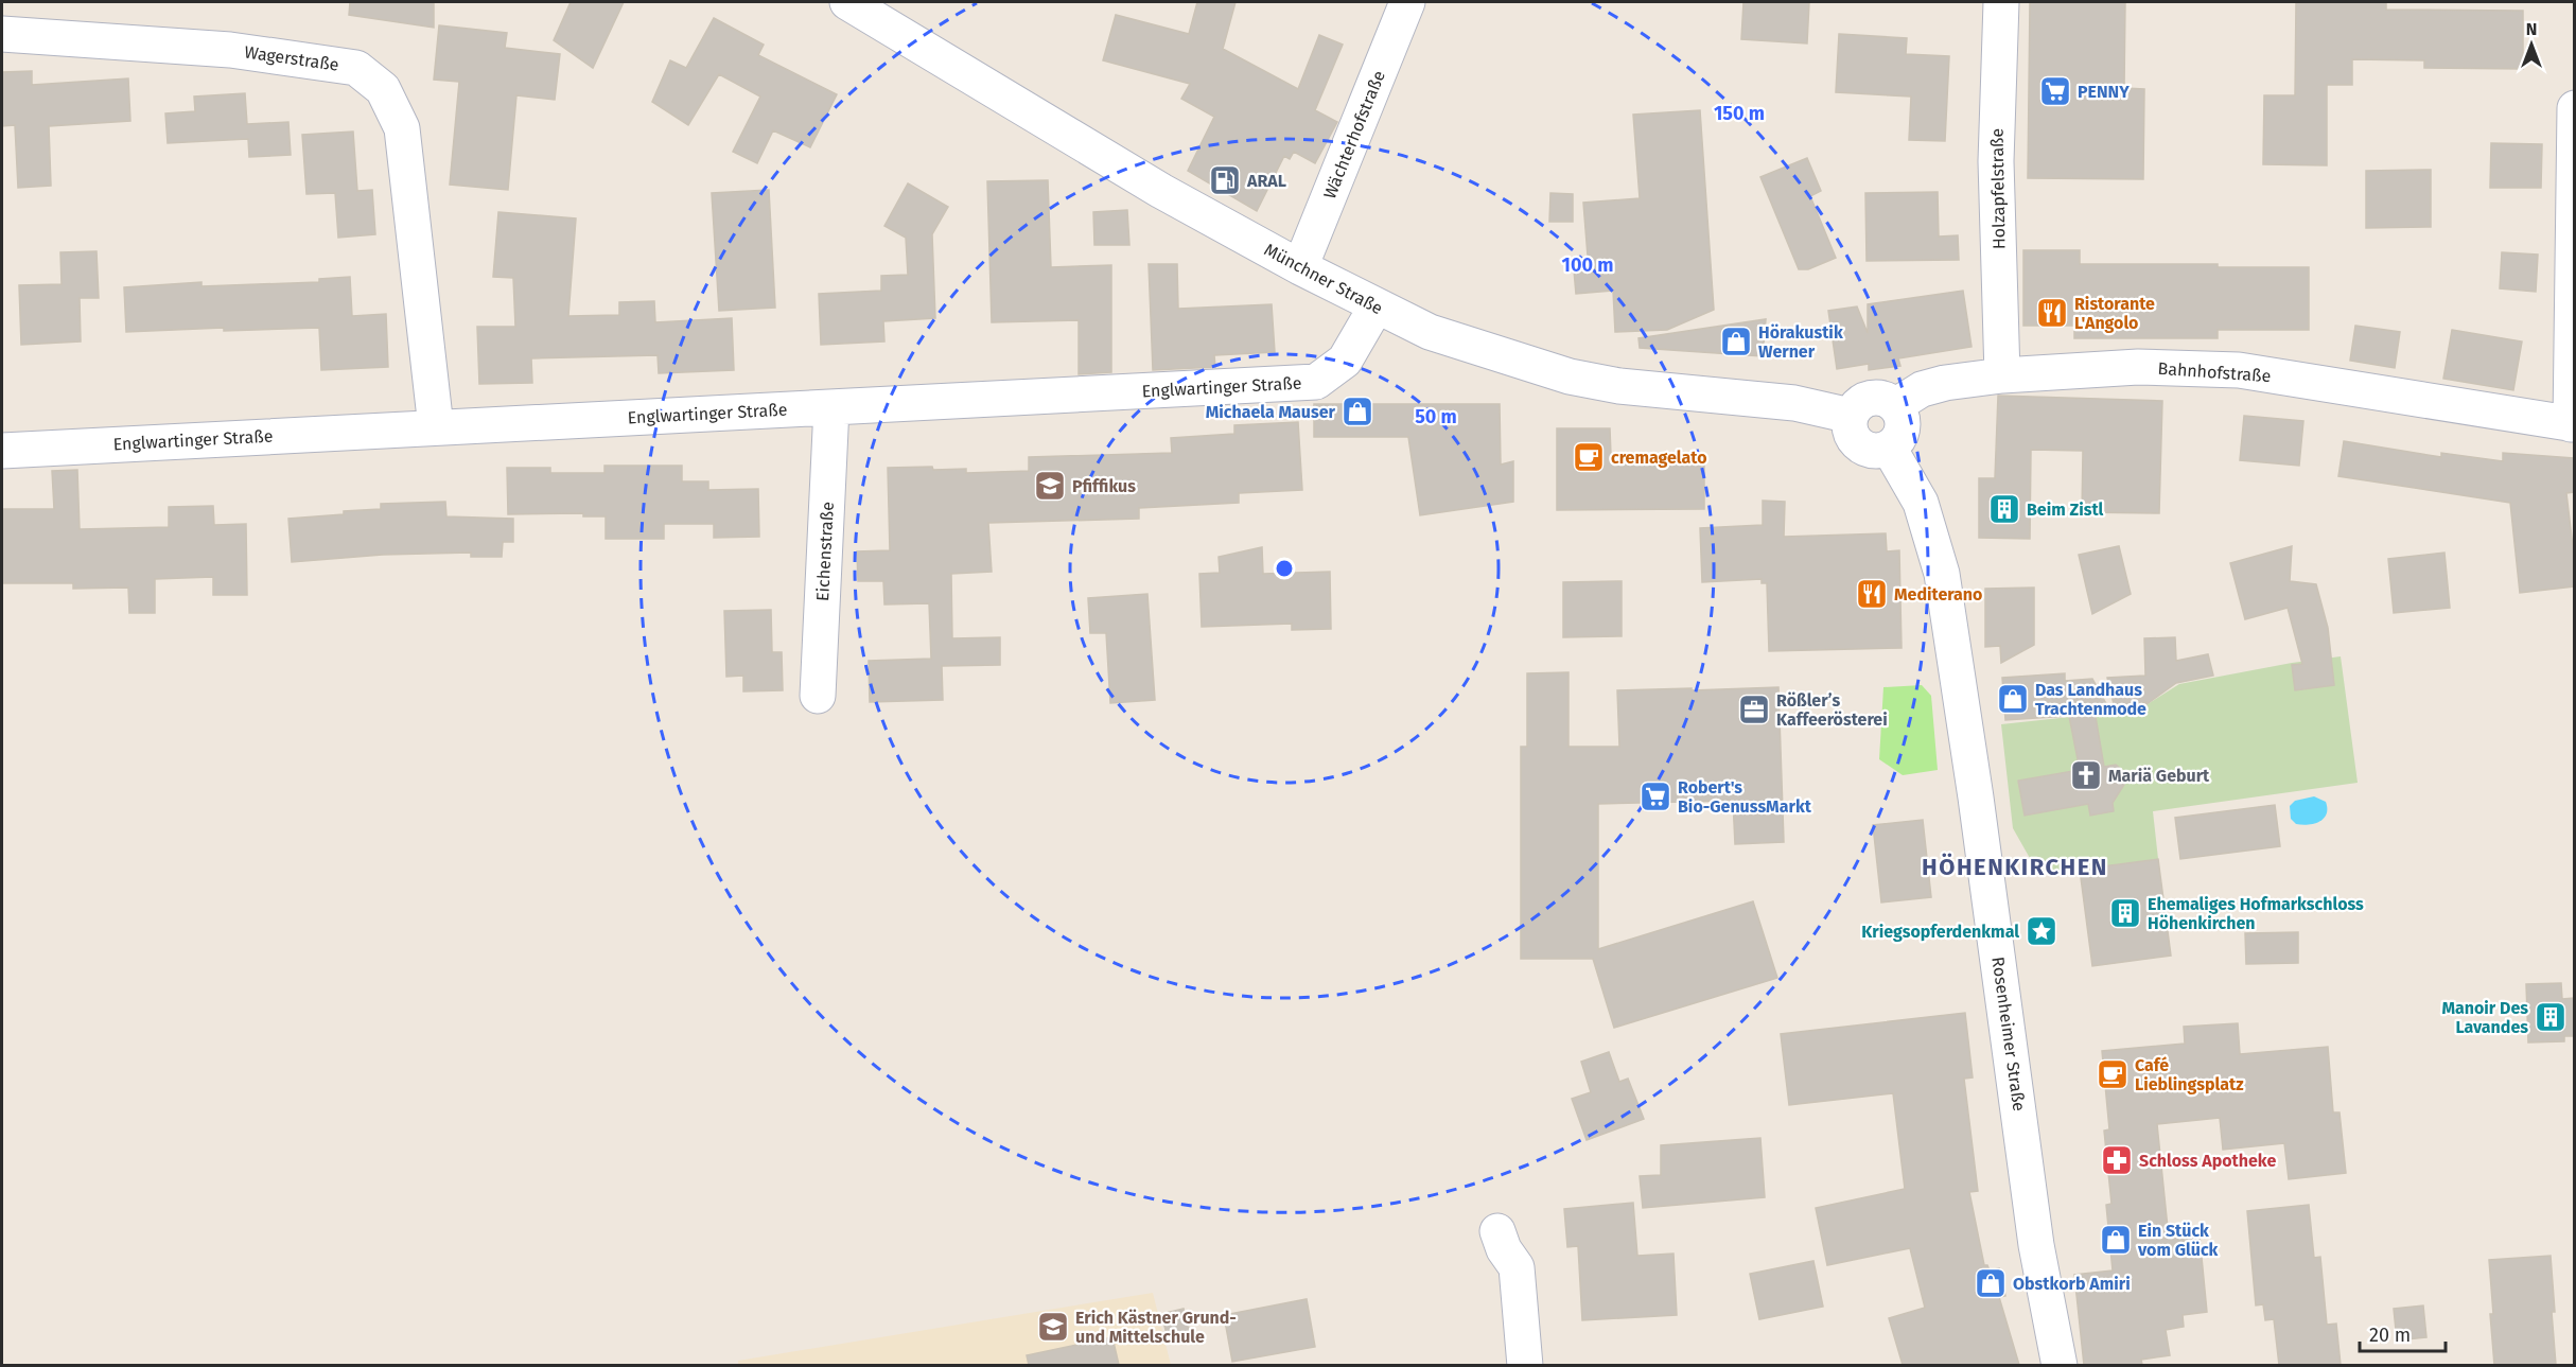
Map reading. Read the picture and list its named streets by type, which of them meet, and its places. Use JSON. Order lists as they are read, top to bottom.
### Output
{
  "streets": {
    "street": [
      "Wagerstraße",
      "Wächterhofstraße",
      "Holzapfelstraße",
      "Münchner Straße",
      "Bahnhofstraße",
      "Englwartinger Straße",
      "Eichenstraße",
      "Rosenheimer Straße"
    ]
  },
  "crossings": [
    ["Wagerstraße", "Englwartinger Straße"],
    ["Wächterhofstraße", "Münchner Straße"],
    ["Holzapfelstraße", "Bahnhofstraße"],
    ["Münchner Straße", "Bahnhofstraße"],
    ["Münchner Straße", "Englwartinger Straße"],
    ["Münchner Straße", "Rosenheimer Straße"],
    ["Bahnhofstraße", "Rosenheimer Straße"],
    ["Englwartinger Straße", "Eichenstraße"]
  ],
  "districts": ["HÖHENKIRCHEN"],
  "places": {
    "supermarket": ["PENNY", "Robert's Bio-GenussMarkt"],
    "fuel station": ["ARAL"],
    "restaurant": ["Ristorante L'Angolo", "Mediterano"],
    "shop": [
      "Hörakustik Werner",
      "Michaela Mauser",
      "Das Landhaus Trachtenmode",
      "Ein Stück vom Glück",
      "Obstkorb Amiri"
    ],
    "cafe": ["cremagelato", "Café Lieblingsplatz"],
    "school or university": ["Pfiffikus", "Erich Kästner Grund- und Mittelschule"],
    "building": ["Beim Zistl", "Ehemaliges Hofmarkschloss Höhenkirchen", "Manoir Des Lavandes"],
    "office": ["Rößler’s Kaffeerösterei"],
    "church": ["Mariä Geburt"],
    "place": ["Kriegsopferdenkmal"],
    "pharmacy": ["Schloss Apotheke"]
  },
  "scale_bar": "20 m",
  "north": "top",
  "rings": ["150 m", "100 m", "50 m"]
}
